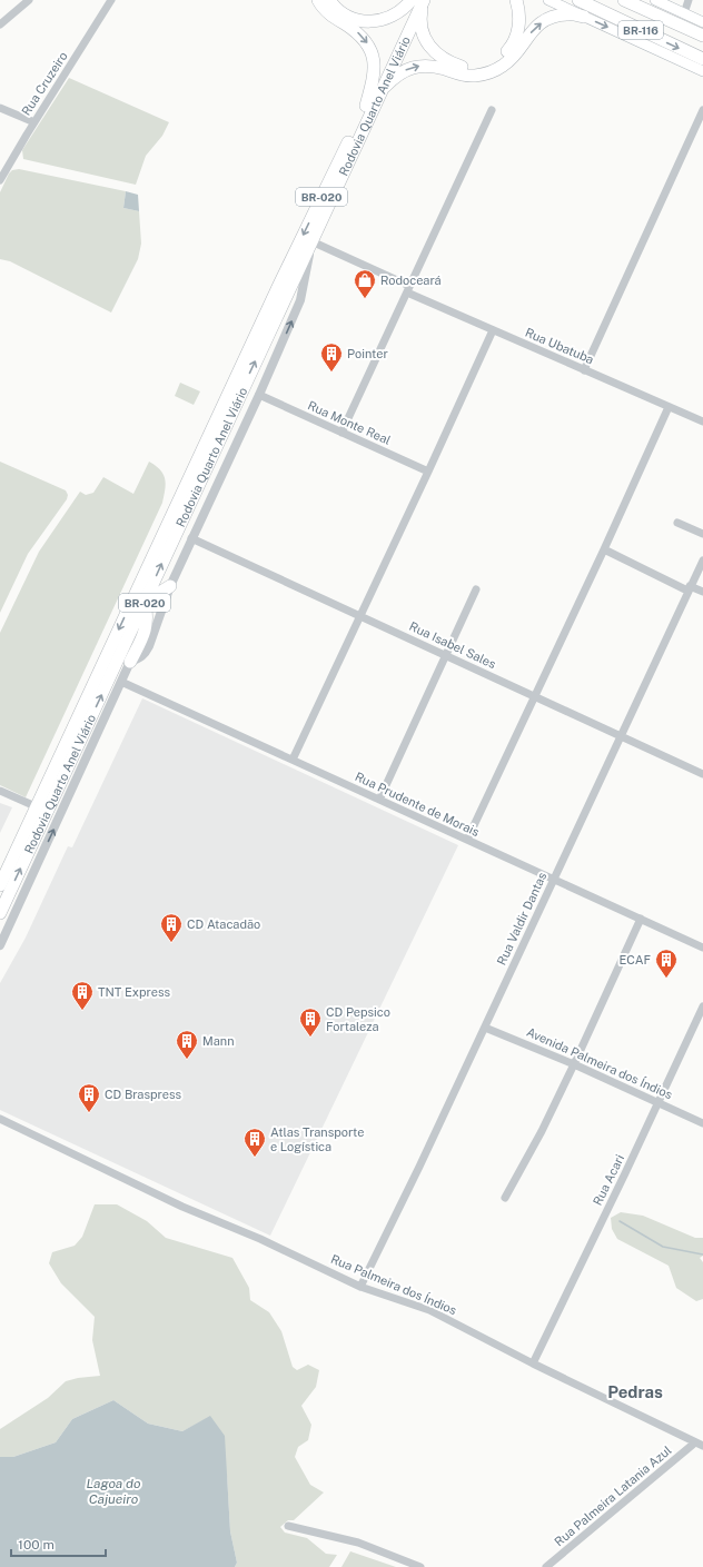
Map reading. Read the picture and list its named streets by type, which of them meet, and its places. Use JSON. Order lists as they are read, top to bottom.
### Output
{
  "streets": {
    "highway": ["BR-116", "Rodovia Quarto Anel Viário", "BR-020"],
    "street": [
      "Rua Cruzeiro",
      "Rua Ubatuba",
      "Rua Monte Real",
      "Rua Isabel Sales",
      "Rua Prudente de Morais",
      "Rua Valdir Dantas",
      "Avenida Palmeira dos Índios",
      "Rua Acari",
      "Rua Palmeira dos Índios",
      "Rua Palmeira Latania Azul"
    ]
  },
  "crossings": [
    ["Rodovia Quarto Anel Viário", "Rua Ubatuba"],
    ["Rua Isabel Sales", "Rua Valdir Dantas"],
    ["Rua Prudente de Morais", "Rua Valdir Dantas"],
    ["Rua Valdir Dantas", "Avenida Palmeira dos Índios"],
    ["Rua Valdir Dantas", "Rua Palmeira dos Índios"],
    ["Avenida Palmeira dos Índios", "Rua Acari"],
    ["Rua Acari", "Rua Palmeira dos Índios"],
    ["Rua Palmeira dos Índios", "Rua Palmeira Latania Azul"]
  ],
  "districts": ["Pedras"],
  "water": ["Lagoa do Cajueiro"],
  "places": {
    "shop": ["Rodoceará"],
    "building": [
      "Pointer",
      "CD Atacadão",
      "ECAF",
      "TNT Express",
      "CD Pepsico Fortaleza",
      "Mann",
      "CD Braspress",
      "Atlas Transporte e Logística"
    ]
  },
  "scale_bar": "100 m"
}
